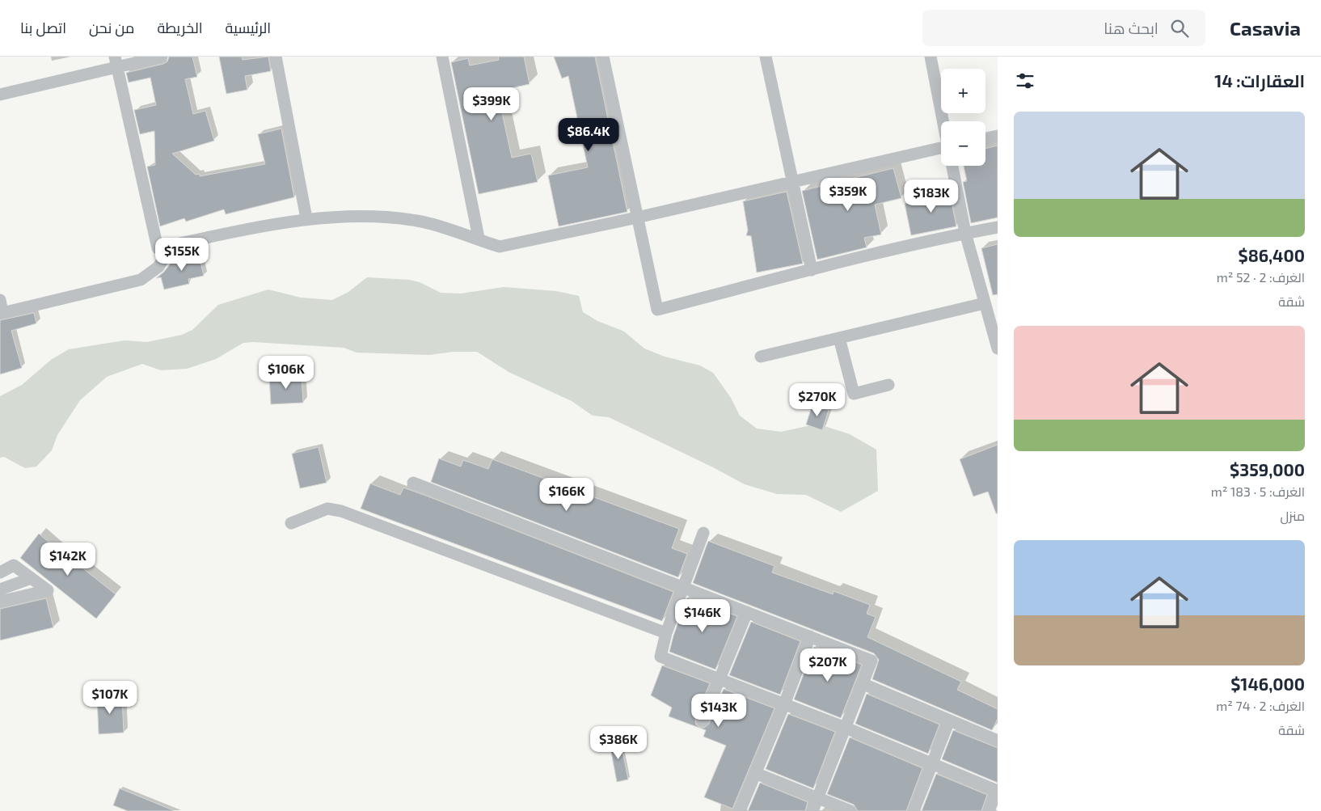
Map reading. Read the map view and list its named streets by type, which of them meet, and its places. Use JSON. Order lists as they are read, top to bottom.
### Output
{
  "page": {
    "header": "Casavia",
    "search": "ابحث هنا",
    "nav": [
      "الرئيسية",
      "الخريطة",
      "من نحن",
      "اتصل بنا"
    ],
    "heading": "العقارات: 14",
    "map_buttons": ["+", "−"],
    "price": [
      "$399K",
      "$86.4K",
      "$359K",
      "$183K",
      "$155K",
      "$106K",
      "$270K",
      "$166K",
      "$142K",
      "$146K",
      "$207K",
      "$107K",
      "$143K",
      "$386K"
    ],
    "list": [
      {
        "name": "$86,400",
        "note": "الغرف: 2 · 52 m² · شقة"
      },
      {
        "name": "$359,000",
        "note": "الغرف: 5 · 183 m² · منزل"
      },
      {
        "name": "$146,000",
        "note": "الغرف: 2 · 74 m² · شقة"
      }
    ]
  }
}
